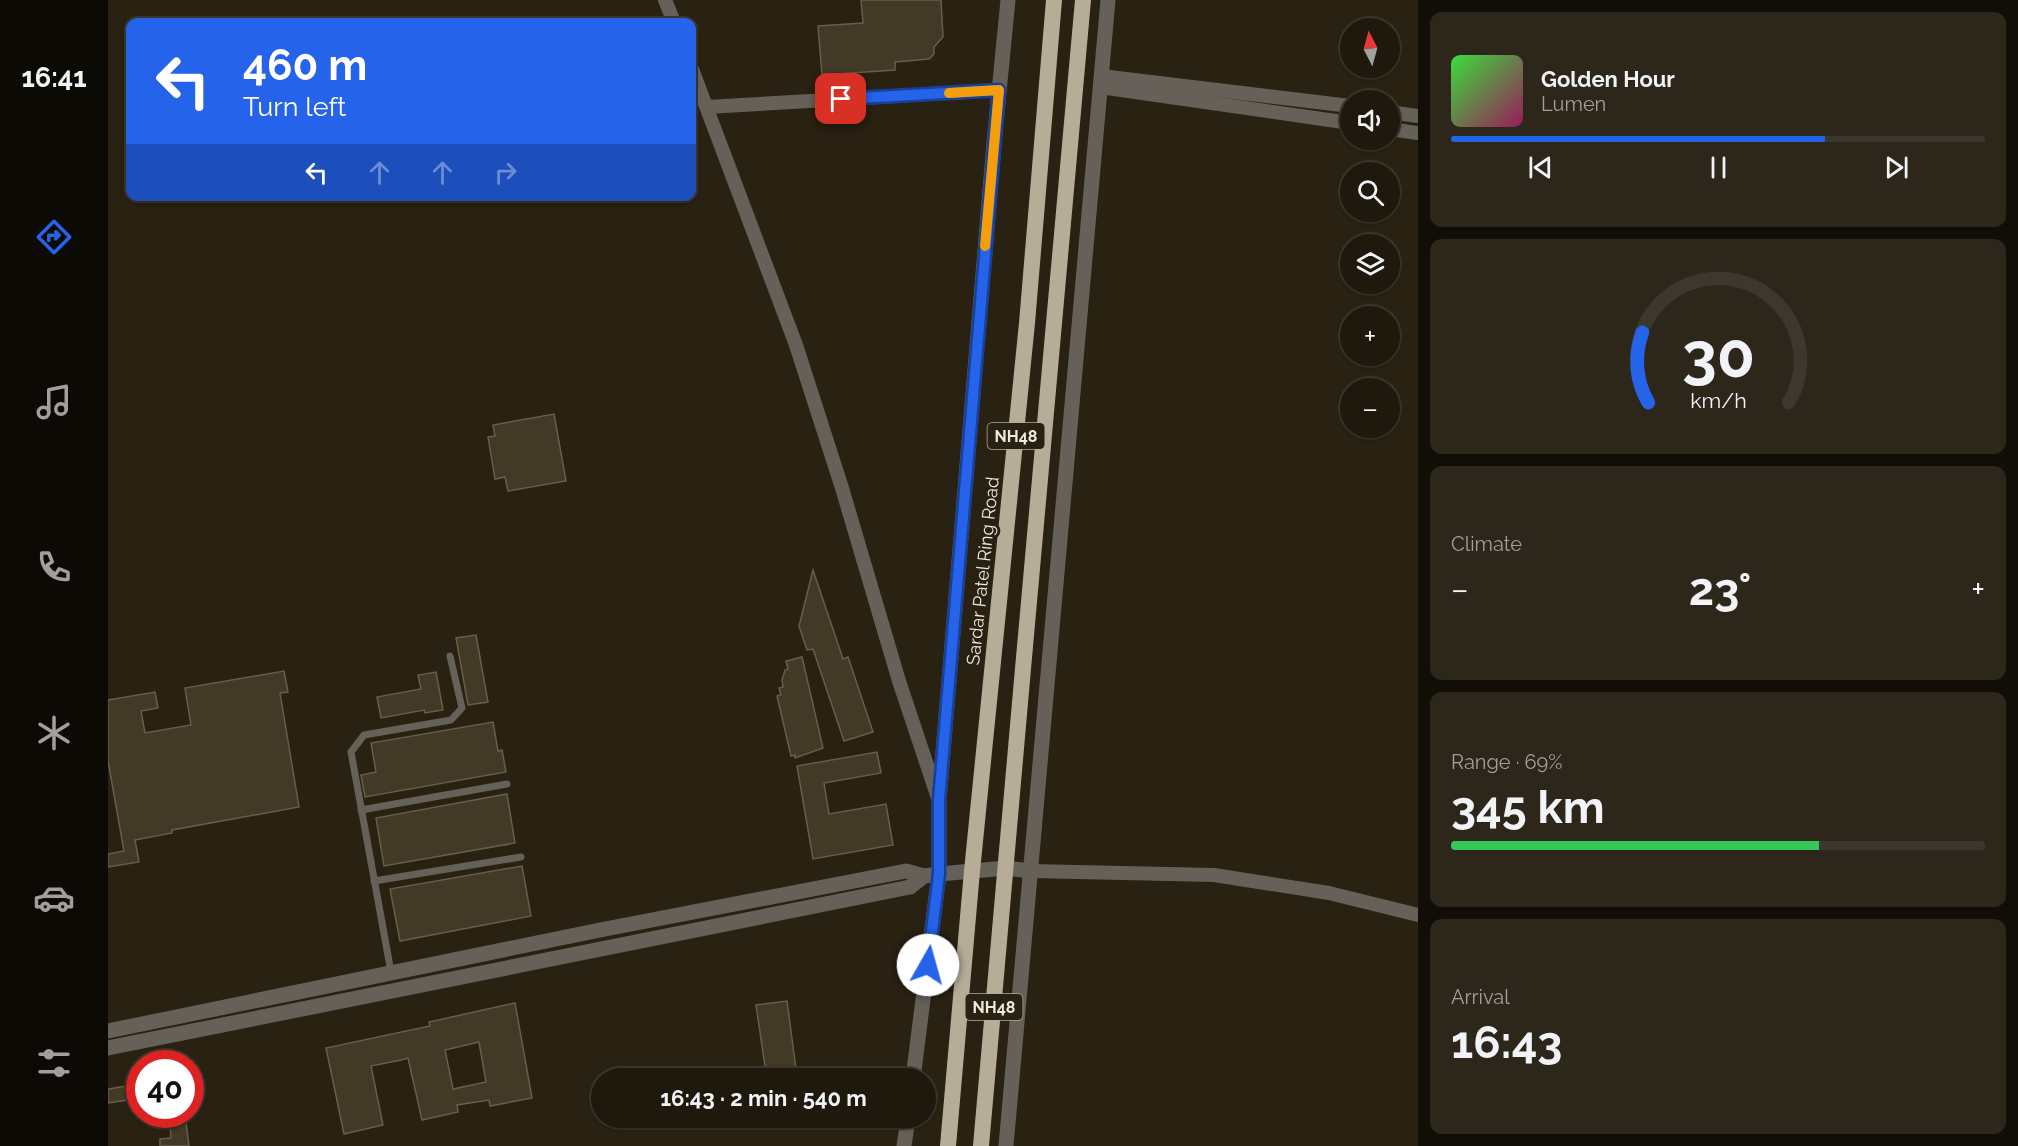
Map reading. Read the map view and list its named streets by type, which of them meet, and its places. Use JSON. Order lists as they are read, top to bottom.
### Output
{
  "streets": {
    "highway": ["NH48", "Sardar Patel Ring Road"]
  },
  "north": "top",
  "page": {
    "tabs": "16:41",
    "map_buttons": ["+", "−"],
    "turn": ["460 m", "Turn left"],
    "song": ["Golden Hour", "Lumen"],
    "tile": [
      "Climate",
      ["Range · 69%", "345 km"],
      ["Arrival", "16:43"]
    ],
    "heat": ["−", "23°", "+"],
    "limit": "40",
    "trip": "16:43 · 2 min · 540 m",
    "gauge": ["30", "km/h"]
  }
}
